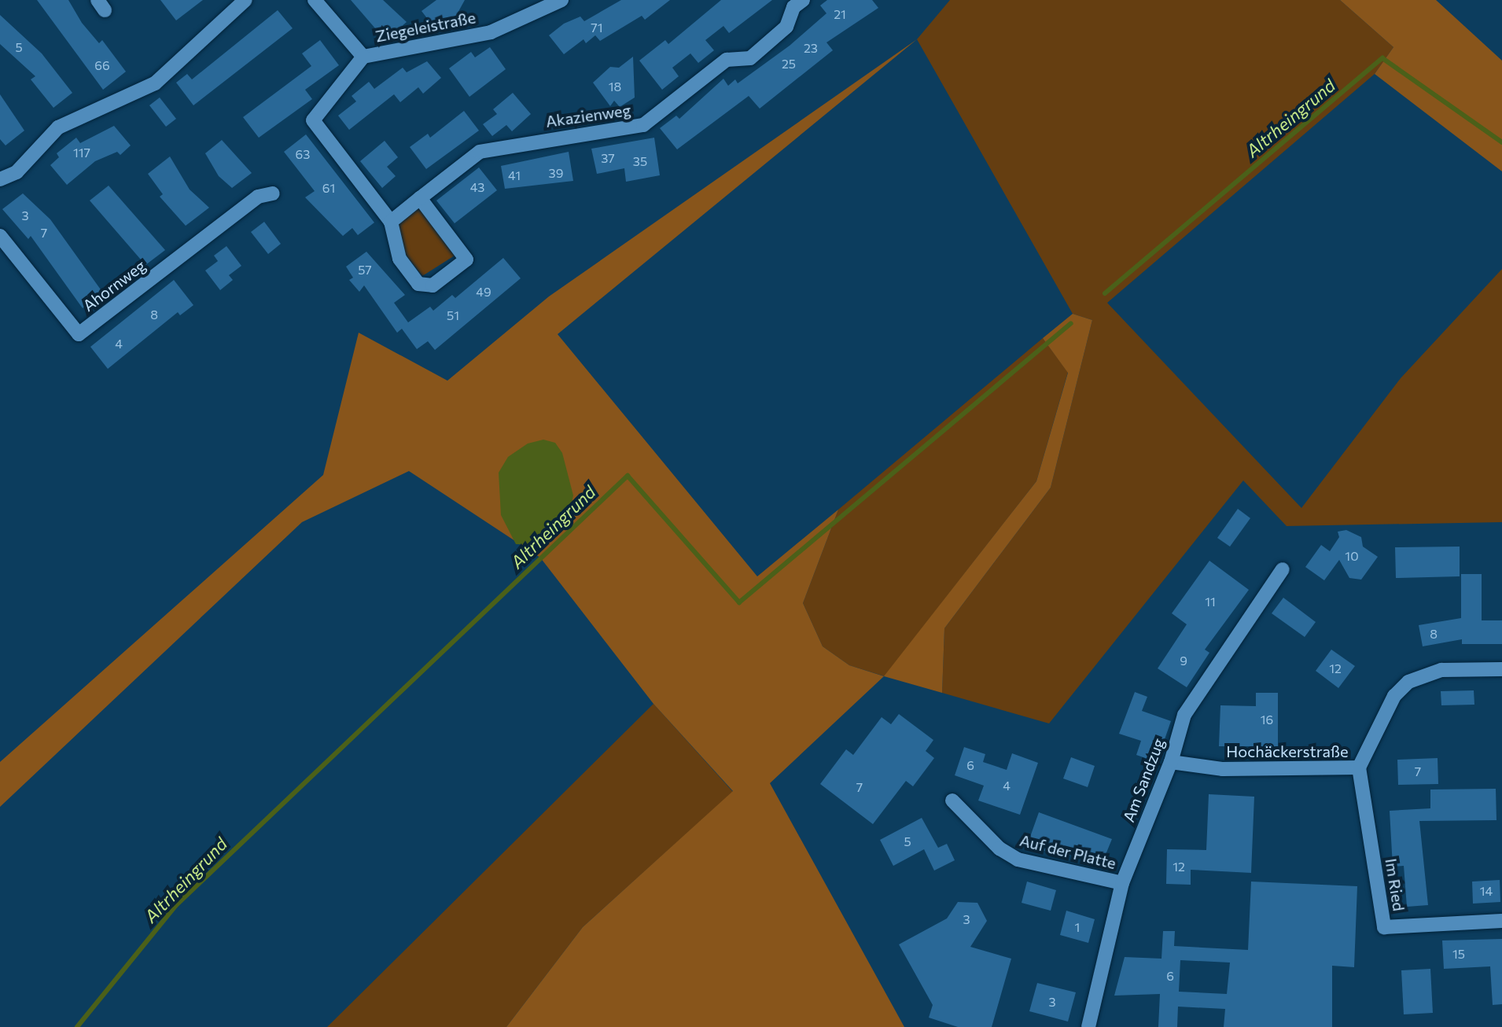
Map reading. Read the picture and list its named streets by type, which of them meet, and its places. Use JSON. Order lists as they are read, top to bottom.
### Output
{
  "streets": {
    "street": [
      "Ziegeleistraße",
      "Akazienweg",
      "Ahornweg",
      "Hochäckerstraße",
      "Am Sandzug",
      "Auf der Platte",
      "Im Ried"
    ]
  },
  "crossings": [
    ["Hochäckerstraße", "Am Sandzug"],
    ["Hochäckerstraße", "Im Ried"],
    ["Am Sandzug", "Auf der Platte"]
  ],
  "water": ["Altrheingrund"],
  "house_numbers": [
    "21",
    "71",
    "5",
    "23",
    "25",
    "66",
    "18",
    "117",
    "63",
    "37",
    "35",
    "39",
    "41",
    "43",
    "61",
    "3",
    "7",
    "57",
    "49",
    "8",
    "51",
    "4",
    "10",
    "11",
    "8",
    "9",
    "12",
    "16",
    "6",
    "7",
    "4",
    "7",
    "5",
    "12",
    "14",
    "3",
    "1",
    "15",
    "6",
    "3"
  ]
}
